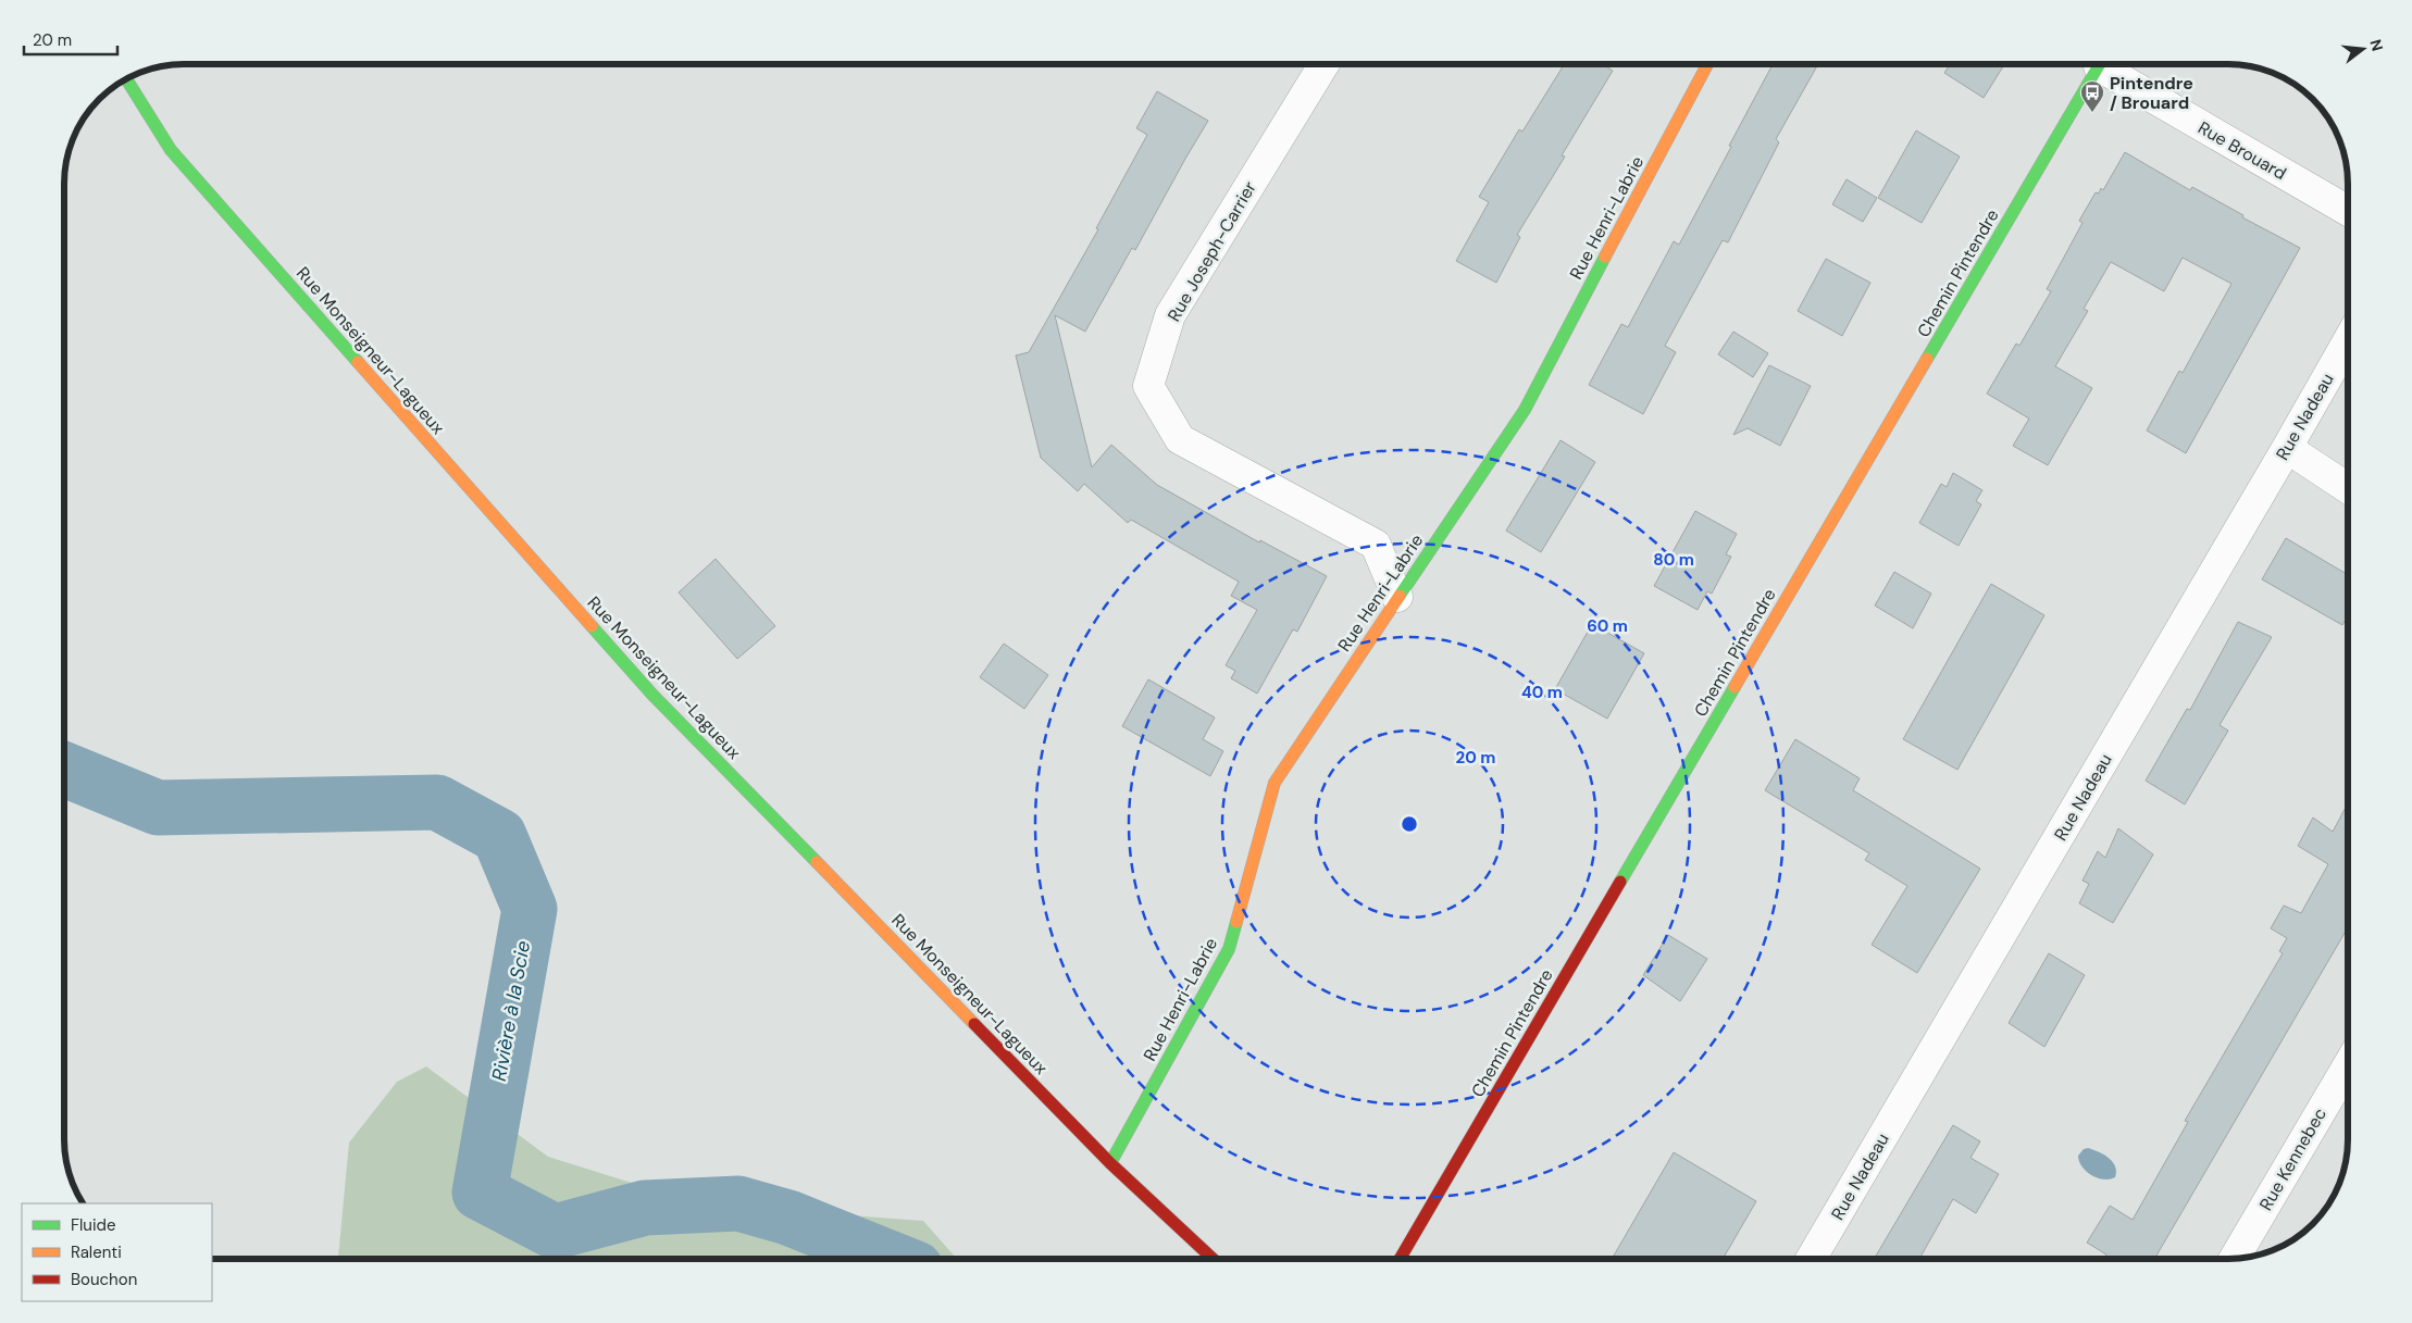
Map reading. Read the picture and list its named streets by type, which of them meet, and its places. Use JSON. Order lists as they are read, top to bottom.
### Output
{
  "streets": {
    "street": [
      "Rue Brouard",
      "Rue Henri-Labrie",
      "Rue Joseph-Carrier",
      "Chemin Pintendre",
      "Rue Monseigneur-Lagueux",
      "Rue Nadeau",
      "Rue Kennebec"
    ]
  },
  "crossings": [
    ["Rue Henri-Labrie", "Rue Joseph-Carrier"],
    ["Rue Henri-Labrie", "Rue Monseigneur-Lagueux"]
  ],
  "water": ["Rivière à la Scie"],
  "places": {
    "bus stop": ["Pintendre / Brouard"]
  },
  "legend": ["Fluide", "Ralenti", "Bouchon"],
  "scale_bar": "20 m",
  "north": "right",
  "rings": [
    "80 m",
    "60 m",
    "40 m",
    "20 m"
  ]
}
